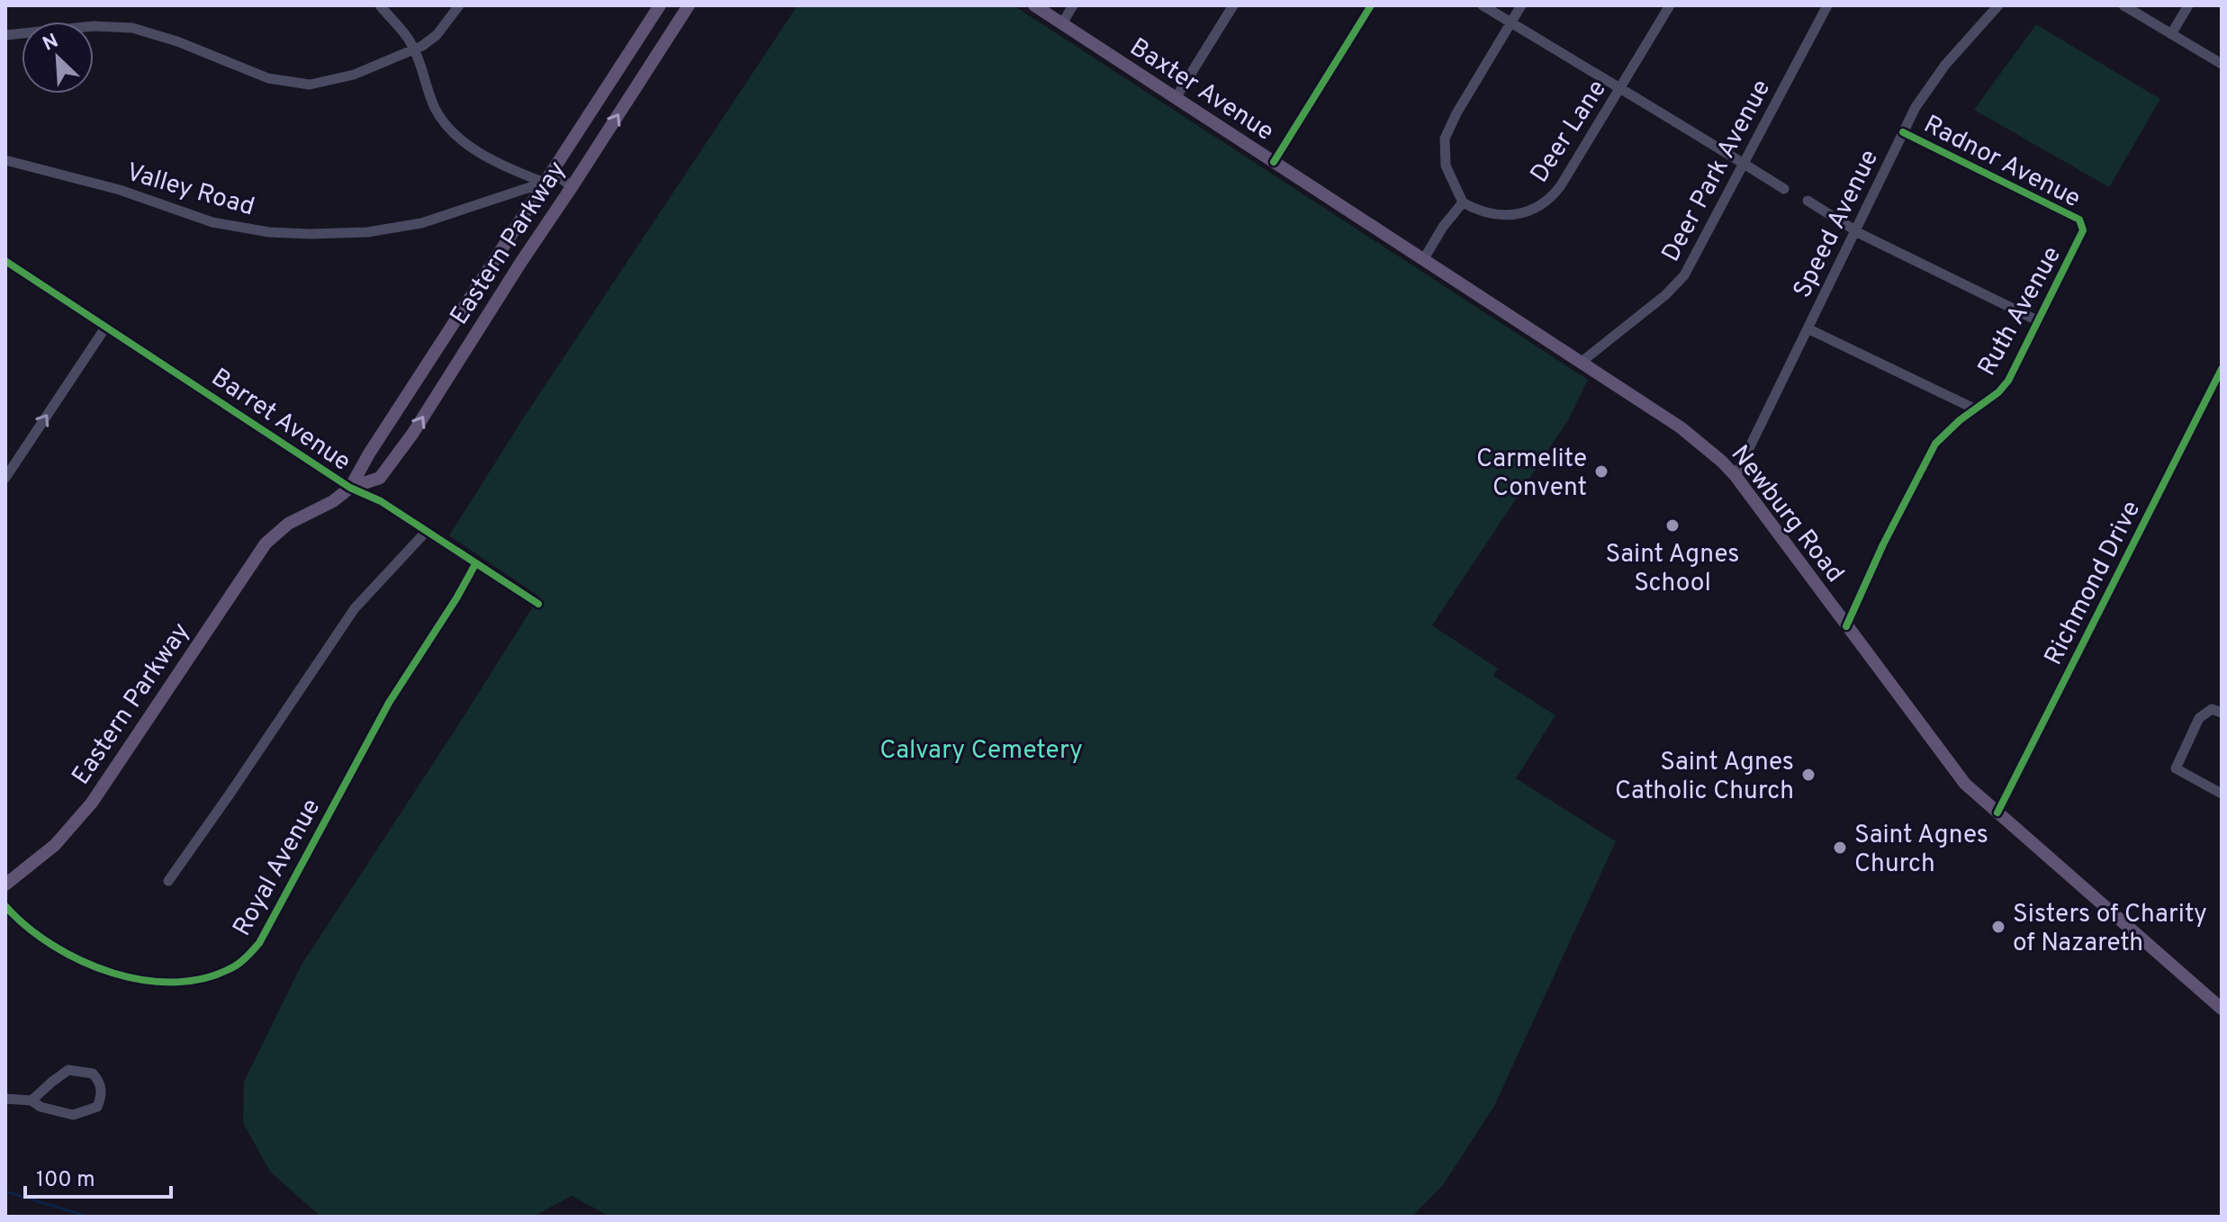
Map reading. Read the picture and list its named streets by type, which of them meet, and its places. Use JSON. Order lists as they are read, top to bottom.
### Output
{
  "streets": {
    "main road": ["Baxter Avenue", "Eastern Parkway", "Newburg Road"],
    "street": [
      "Deer Lane",
      "Radnor Avenue",
      "Deer Park Avenue",
      "Valley Road",
      "Speed Avenue",
      "Ruth Avenue",
      "Barret Avenue",
      "Richmond Drive",
      "Royal Avenue"
    ]
  },
  "crossings": [
    ["Baxter Avenue", "Newburg Road"],
    ["Radnor Avenue", "Speed Avenue"],
    ["Radnor Avenue", "Ruth Avenue"],
    ["Deer Park Avenue", "Newburg Road"],
    ["Valley Road", "Eastern Parkway"],
    ["Speed Avenue", "Newburg Road"],
    ["Eastern Parkway", "Barret Avenue"],
    ["Ruth Avenue", "Newburg Road"],
    ["Barret Avenue", "Royal Avenue"],
    ["Newburg Road", "Richmond Drive"]
  ],
  "parks": ["Calvary Cemetery"],
  "places": [
    "Carmelite Convent",
    "Saint Agnes School",
    "Saint Agnes Catholic Church",
    "Saint Agnes Church",
    "Sisters of Charity of Nazareth"
  ],
  "scale_bar": "100 m",
  "north": "top left"
}
